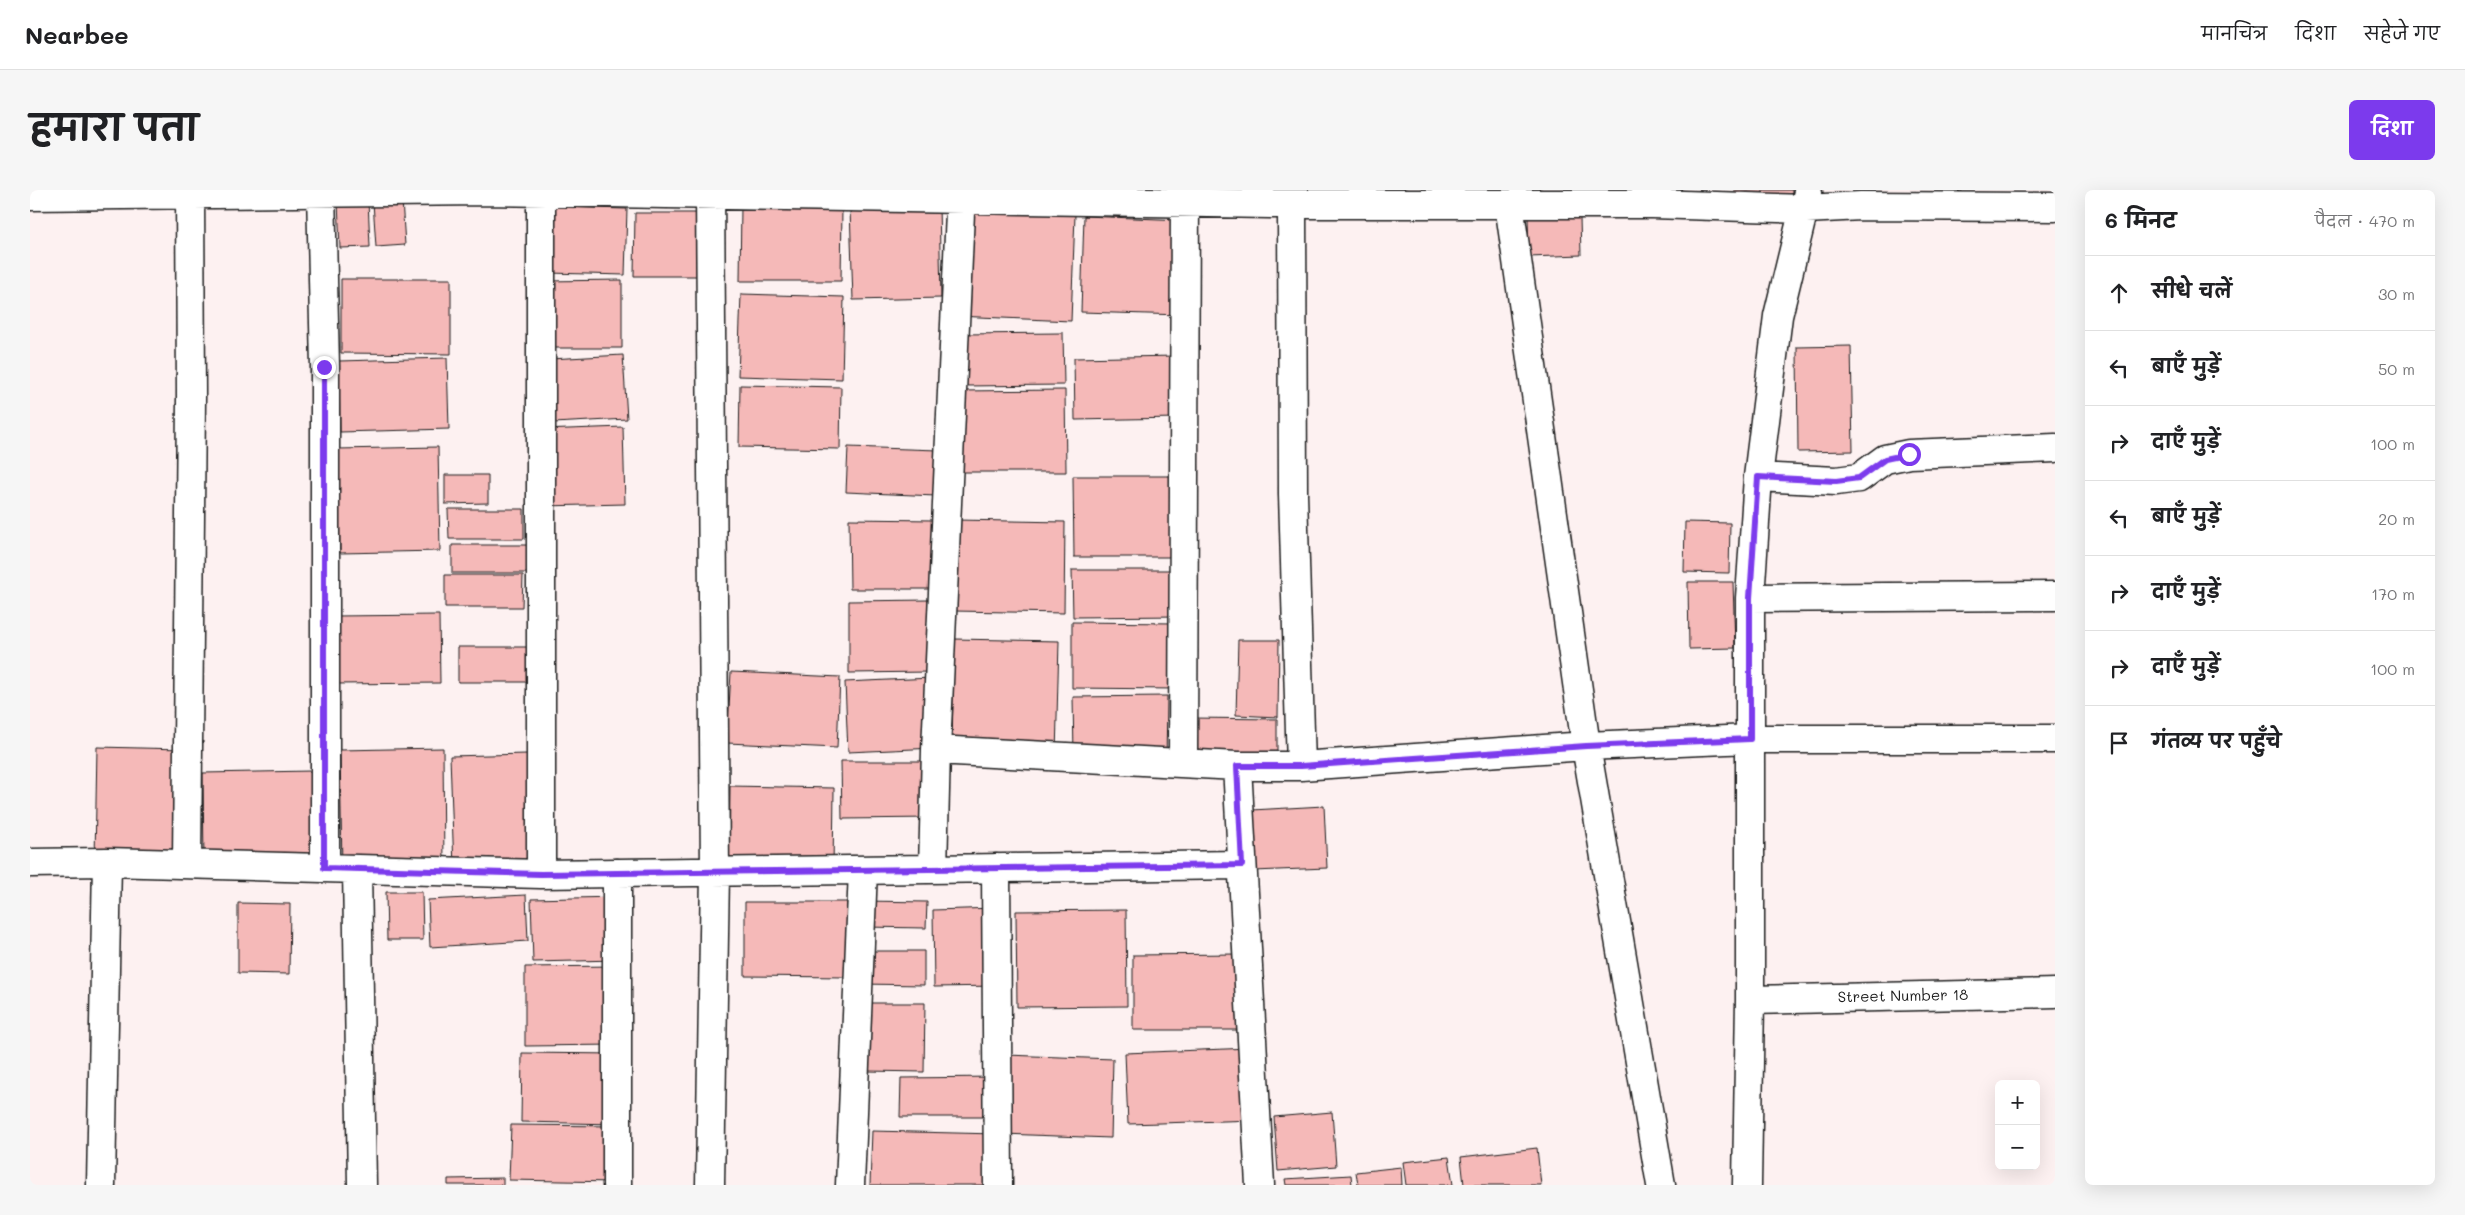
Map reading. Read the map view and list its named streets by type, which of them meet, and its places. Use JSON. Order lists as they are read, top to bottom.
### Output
{
  "streets": {
    "street": ["Street Number 18"]
  },
  "page": {
    "header": "Nearbee",
    "nav": ["मानचित्र", "दिशा", "सहेजे गए"],
    "title": "हमारा पता",
    "buttons": "दिशा",
    "heading": ["6 मिनट", "पैदल · 470 m"],
    "list": [
      ["सीधे चलें", "30 m"],
      ["बाएँ मुड़ें", "50 m"],
      ["दाएँ मुड़ें", "100 m"],
      ["बाएँ मुड़ें", "20 m"],
      ["दाएँ मुड़ें", "170 m"],
      ["दाएँ मुड़ें", "100 m"],
      "गंतव्य पर पहुँचे"
    ],
    "map_buttons": ["+", "−"]
  }
}
